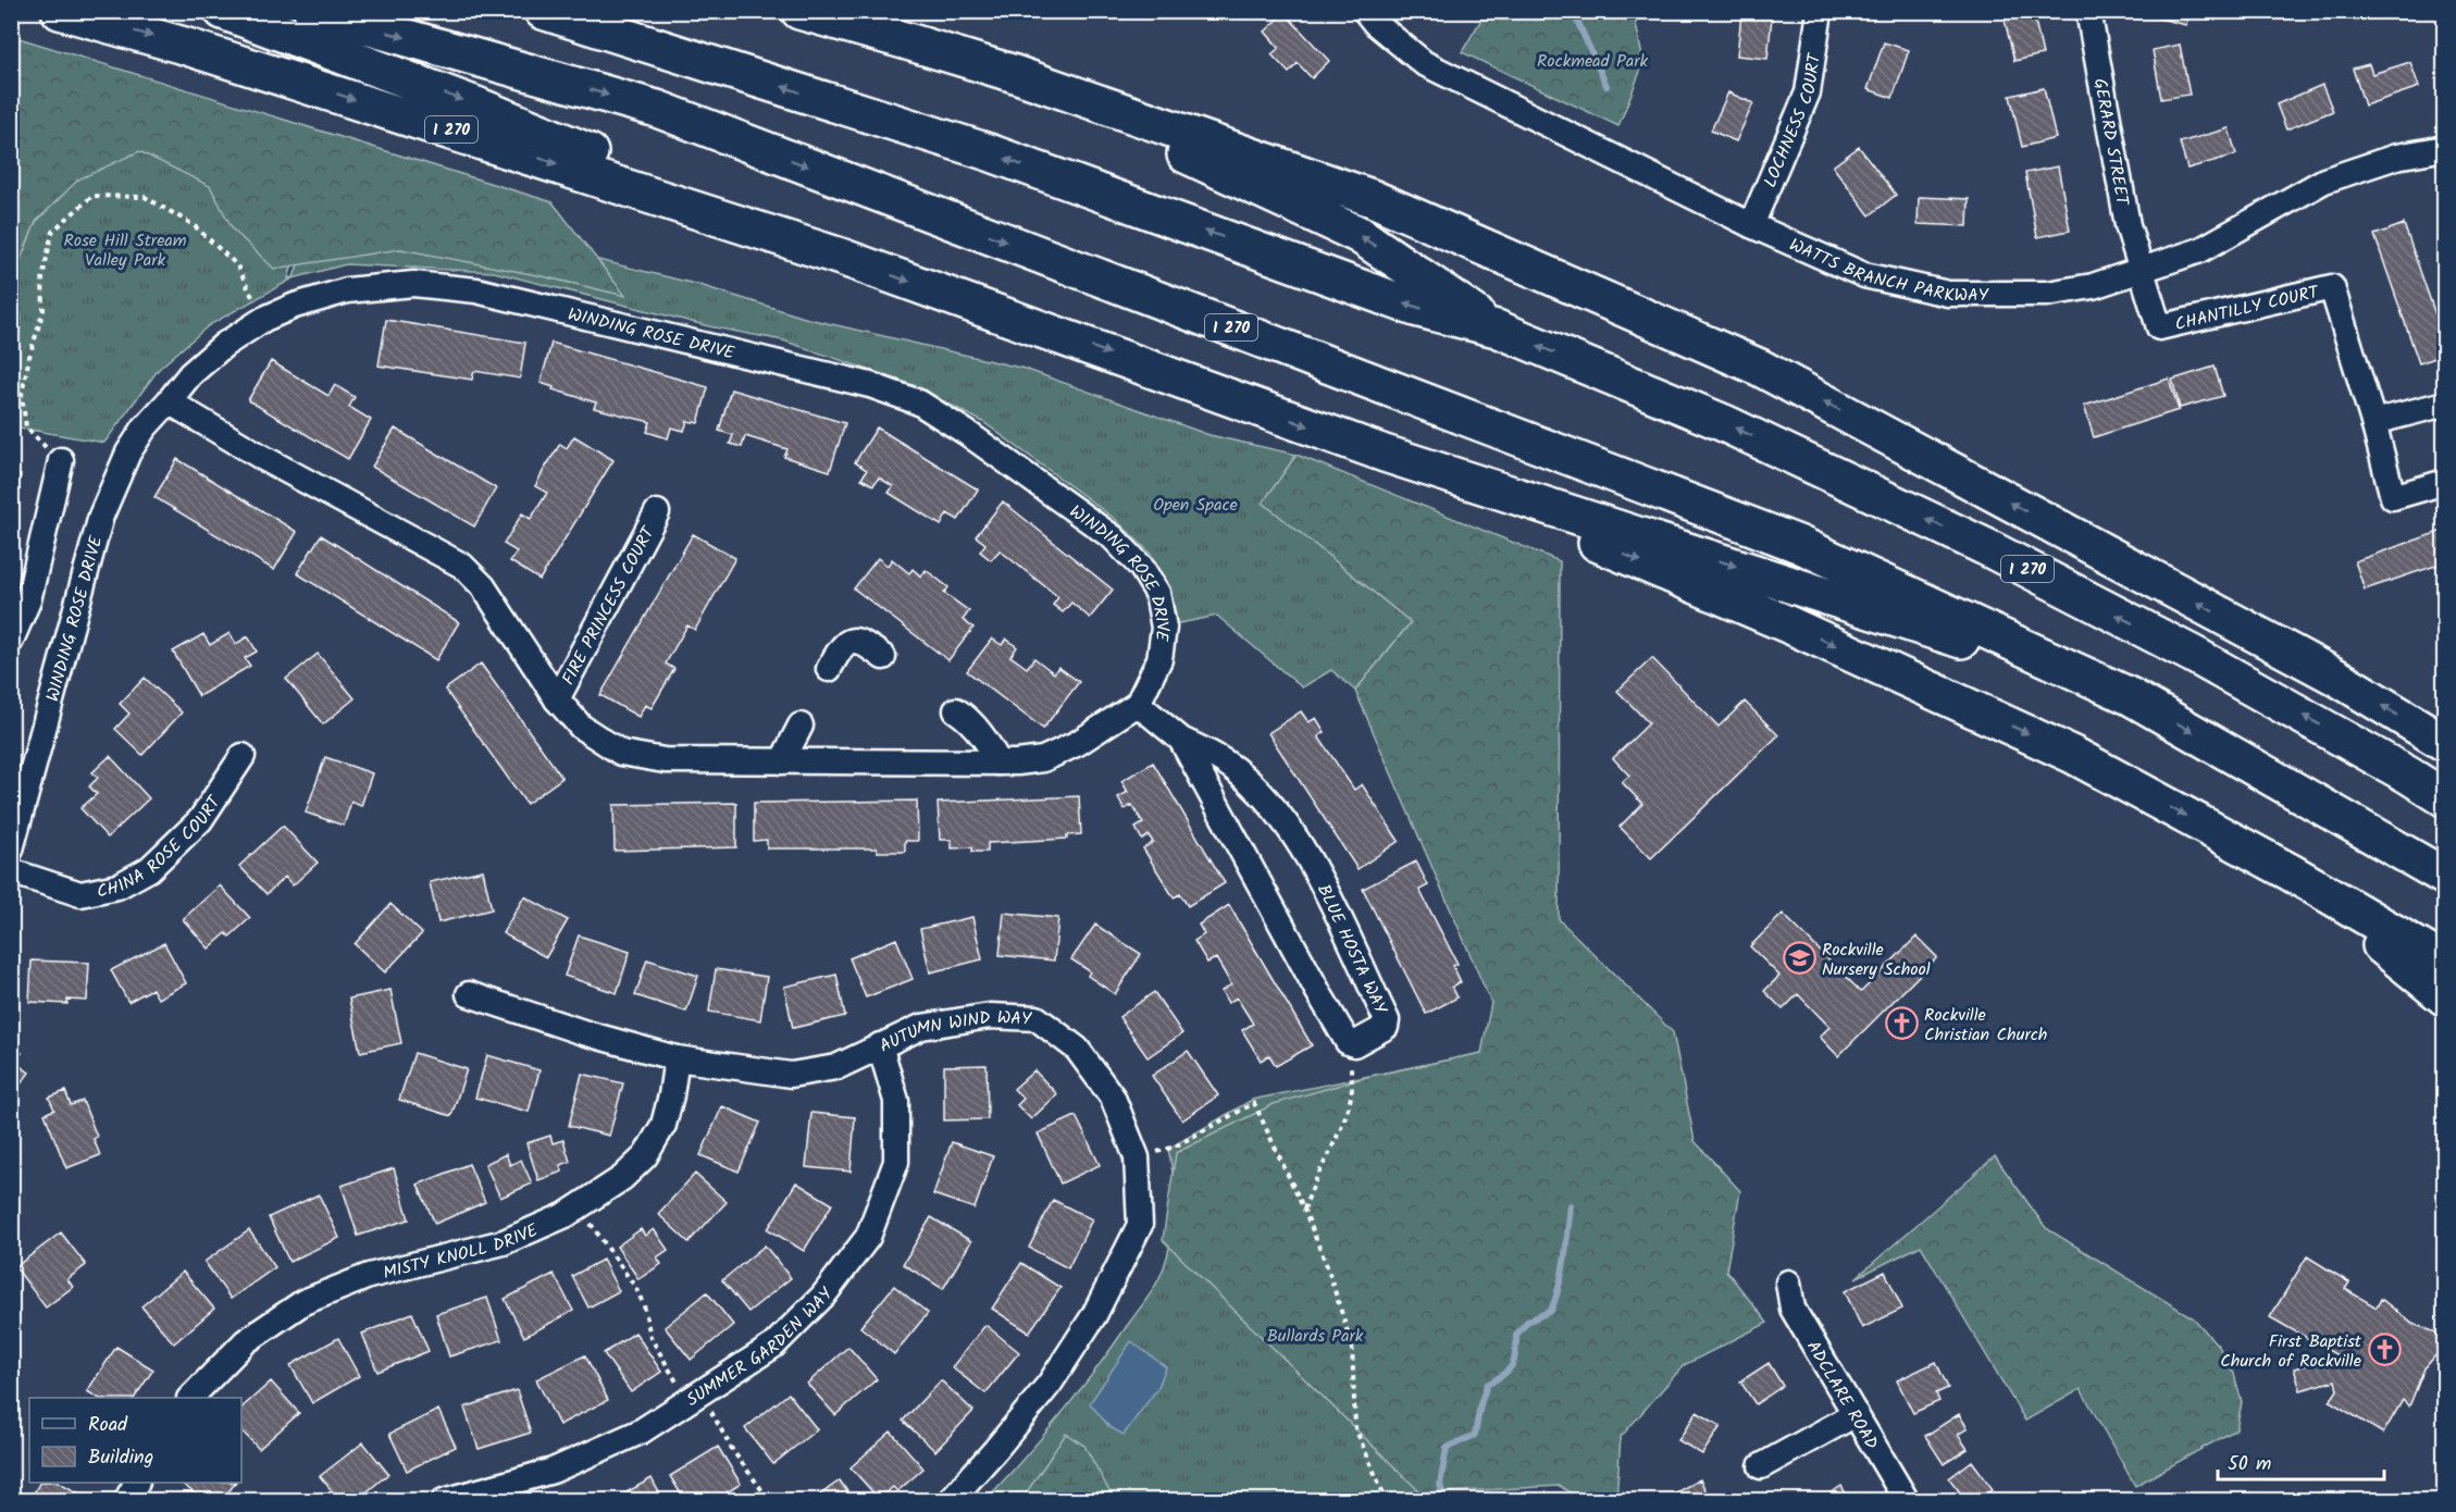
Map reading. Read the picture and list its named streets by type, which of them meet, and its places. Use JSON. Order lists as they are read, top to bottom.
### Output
{
  "streets": {
    "highway": ["I 270"],
    "street": [
      "LOCHNESS COURT",
      "GERARD STREET",
      "WATTS BRANCH PARKWAY",
      "CHANTILLY COURT",
      "WINDING ROSE DRIVE",
      "FIRE PRINCESS COURT",
      "CHINA ROSE COURT",
      "BLUE HOSTA WAY",
      "AUTUMN WIND WAY",
      "MISTY KNOLL DRIVE",
      "SUMMER GARDEN WAY",
      "ADCLARE ROAD"
    ]
  },
  "crossings": [
    ["LOCHNESS COURT", "WATTS BRANCH PARKWAY"],
    ["GERARD STREET", "WATTS BRANCH PARKWAY"],
    ["GERARD STREET", "CHANTILLY COURT"],
    ["WATTS BRANCH PARKWAY", "CHANTILLY COURT"],
    ["WINDING ROSE DRIVE", "BLUE HOSTA WAY"],
    ["AUTUMN WIND WAY", "MISTY KNOLL DRIVE"],
    ["AUTUMN WIND WAY", "SUMMER GARDEN WAY"]
  ],
  "parks": [
    "Rockmead Park",
    "Rose Hill Stream Valley Park",
    "Open Space",
    "Bullards Park"
  ],
  "places": {
    "school or university": ["Rockville Nursery School"],
    "church": ["Rockville Christian Church", "First Baptist Church of Rockville"]
  },
  "legend": ["Road", "Building"],
  "scale_bar": "50 m"
}
